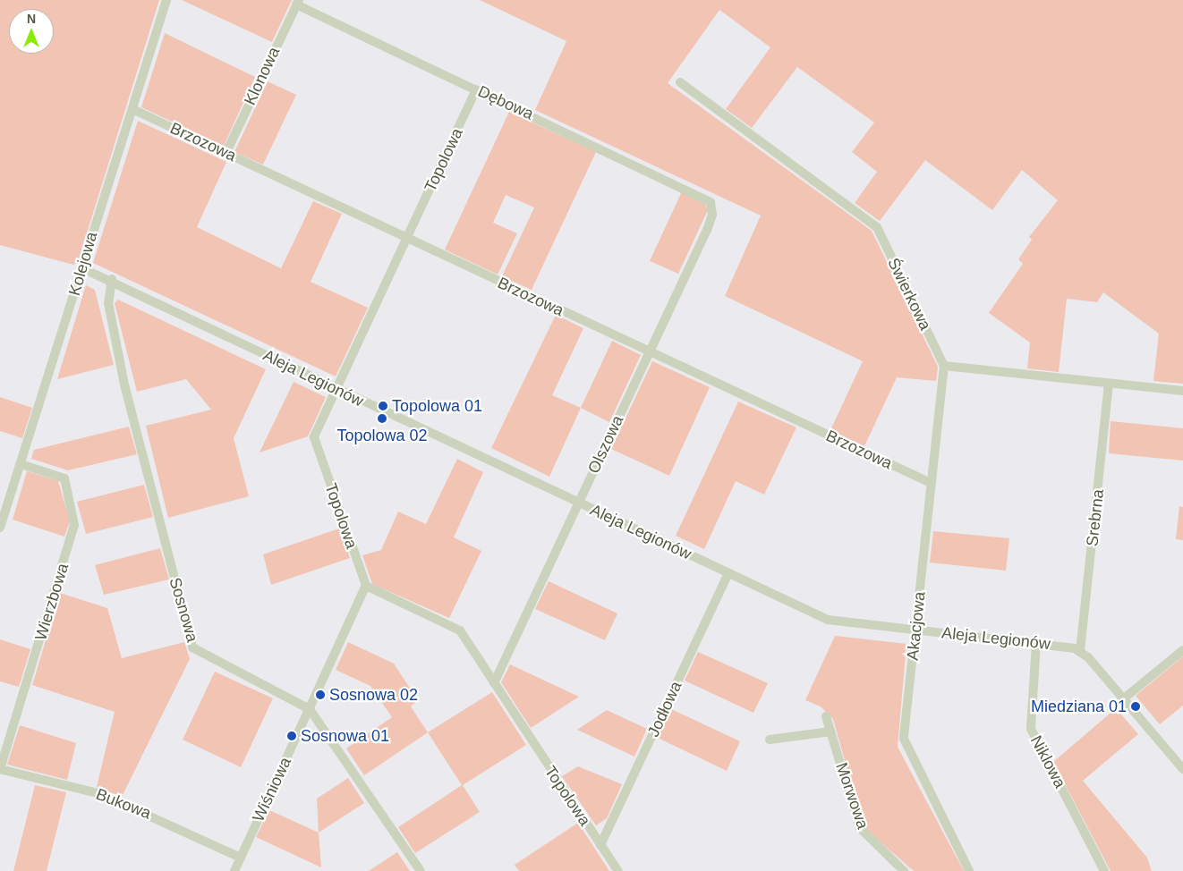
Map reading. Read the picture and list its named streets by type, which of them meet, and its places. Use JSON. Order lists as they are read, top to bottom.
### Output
{
  "streets": {
    "street": [
      "Klonowa",
      "Dębowa",
      "Brzozowa",
      "Topolowa",
      "Kolejowa",
      "Świerkowa",
      "Aleja Legionów",
      "Olszowa",
      "Srebrna",
      "Wierzbowa",
      "Sosnowa",
      "Akacjowa",
      "Jodłowa",
      "Niklowa",
      "Wiśniowa",
      "Morwowa",
      "Bukowa"
    ]
  },
  "crossings": [
    ["Klonowa", "Dębowa"],
    ["Klonowa", "Brzozowa"],
    ["Dębowa", "Topolowa"],
    ["Dębowa", "Olszowa"],
    ["Brzozowa", "Topolowa"],
    ["Brzozowa", "Kolejowa"],
    ["Brzozowa", "Olszowa"],
    ["Brzozowa", "Akacjowa"],
    ["Topolowa", "Aleja Legionów"],
    ["Topolowa", "Olszowa"],
    ["Topolowa", "Jodłowa"],
    ["Topolowa", "Wiśniowa"],
    ["Kolejowa", "Aleja Legionów"],
    ["Kolejowa", "Wierzbowa"],
    ["Świerkowa", "Akacjowa"],
    ["Aleja Legionów", "Olszowa"],
    ["Aleja Legionów", "Srebrna"],
    ["Aleja Legionów", "Sosnowa"],
    ["Aleja Legionów", "Akacjowa"],
    ["Aleja Legionów", "Jodłowa"],
    ["Aleja Legionów", "Niklowa"],
    ["Wierzbowa", "Bukowa"],
    ["Sosnowa", "Wiśniowa"],
    ["Wiśniowa", "Bukowa"]
  ],
  "places": [
    "Topolowa 01",
    "Topolowa 02",
    "Sosnowa 02",
    "Miedziana 01",
    "Sosnowa 01"
  ],
  "north": "top"
}
